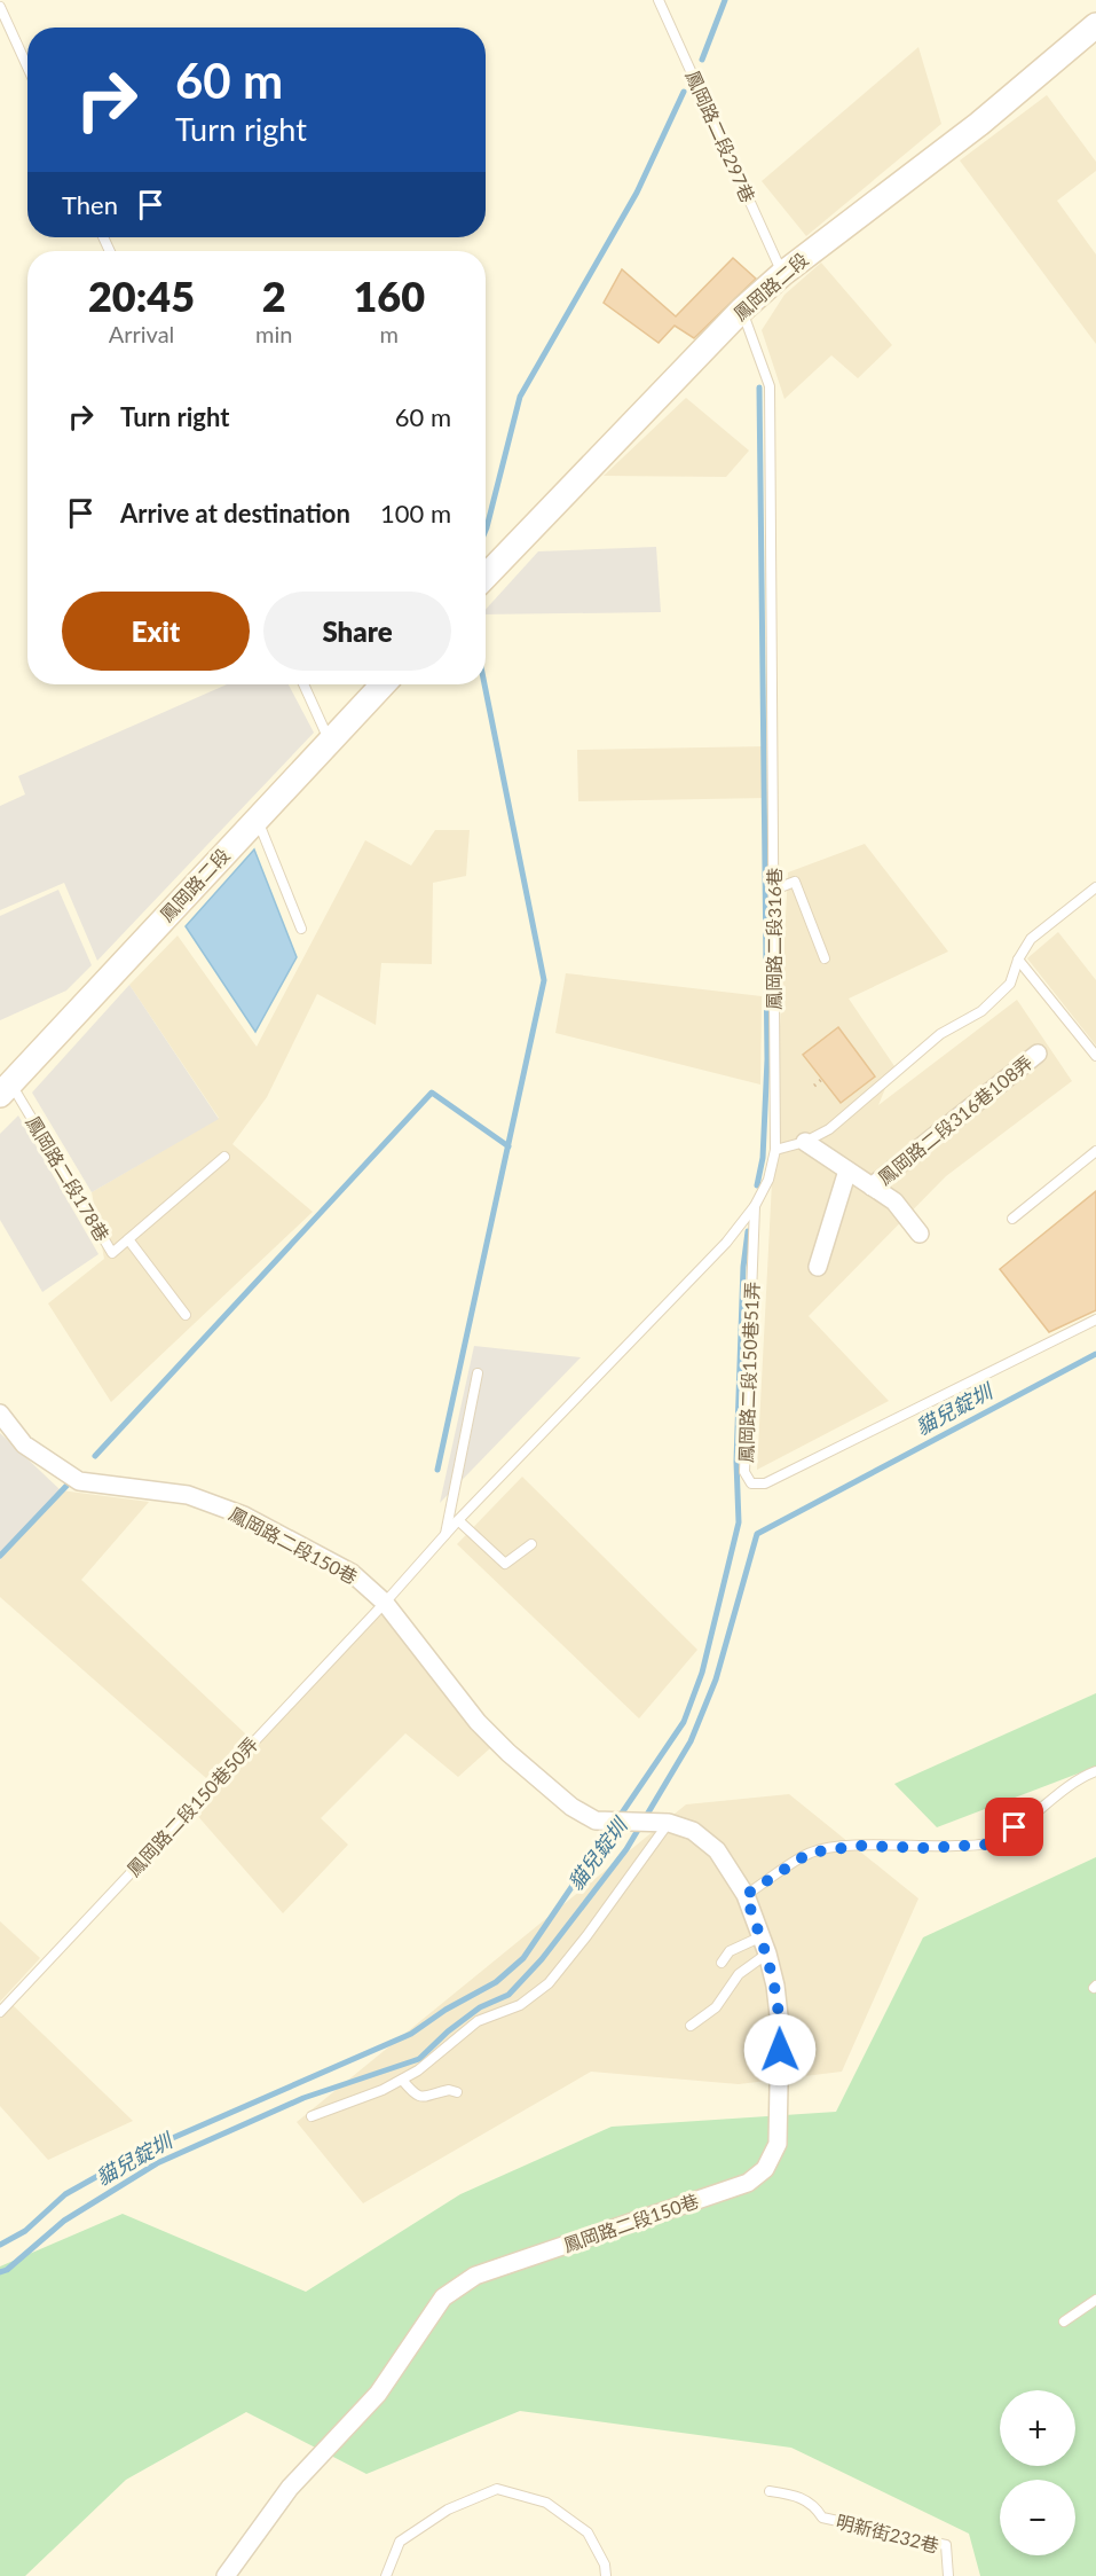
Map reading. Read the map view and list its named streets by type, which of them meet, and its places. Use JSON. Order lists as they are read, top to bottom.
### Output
{
  "streets": {
    "street": ["鳳岡路二段", "鳳岡路二段316巷108弄", "鳳岡路二段150巷"],
    "lane": [
      "鳳岡路二段297巷",
      "鳳岡路二段316巷",
      "鳳岡路二段178巷",
      "鳳岡路二段150巷51弄",
      "鳳岡路二段150巷50弄",
      "明新街232巷"
    ]
  },
  "crossings": [
    ["鳳岡路二段297巷", "鳳岡路二段"],
    ["鳳岡路二段", "鳳岡路二段316巷"],
    ["鳳岡路二段", "鳳岡路二段178巷"],
    ["鳳岡路二段316巷", "鳳岡路二段150巷51弄"],
    ["鳳岡路二段150巷51弄", "鳳岡路二段150巷"],
    ["鳳岡路二段150巷51弄", "鳳岡路二段150巷50弄"],
    ["鳳岡路二段150巷", "鳳岡路二段150巷50弄"]
  ],
  "water": ["貓兒錠圳"],
  "page": {
    "turn": ["60 m", "Turn right"],
    "then": "Then",
    "eta": [
      "20:45",
      "Arrival",
      "2",
      "min",
      "160",
      "m"
    ],
    "list": [
      {
        "name": "Turn right",
        "value": "60 m"
      },
      {
        "name": "Arrive at destination",
        "value": "100 m"
      }
    ],
    "buttons": ["Exit", "Share"],
    "map_buttons": ["+", "−"]
  }
}
